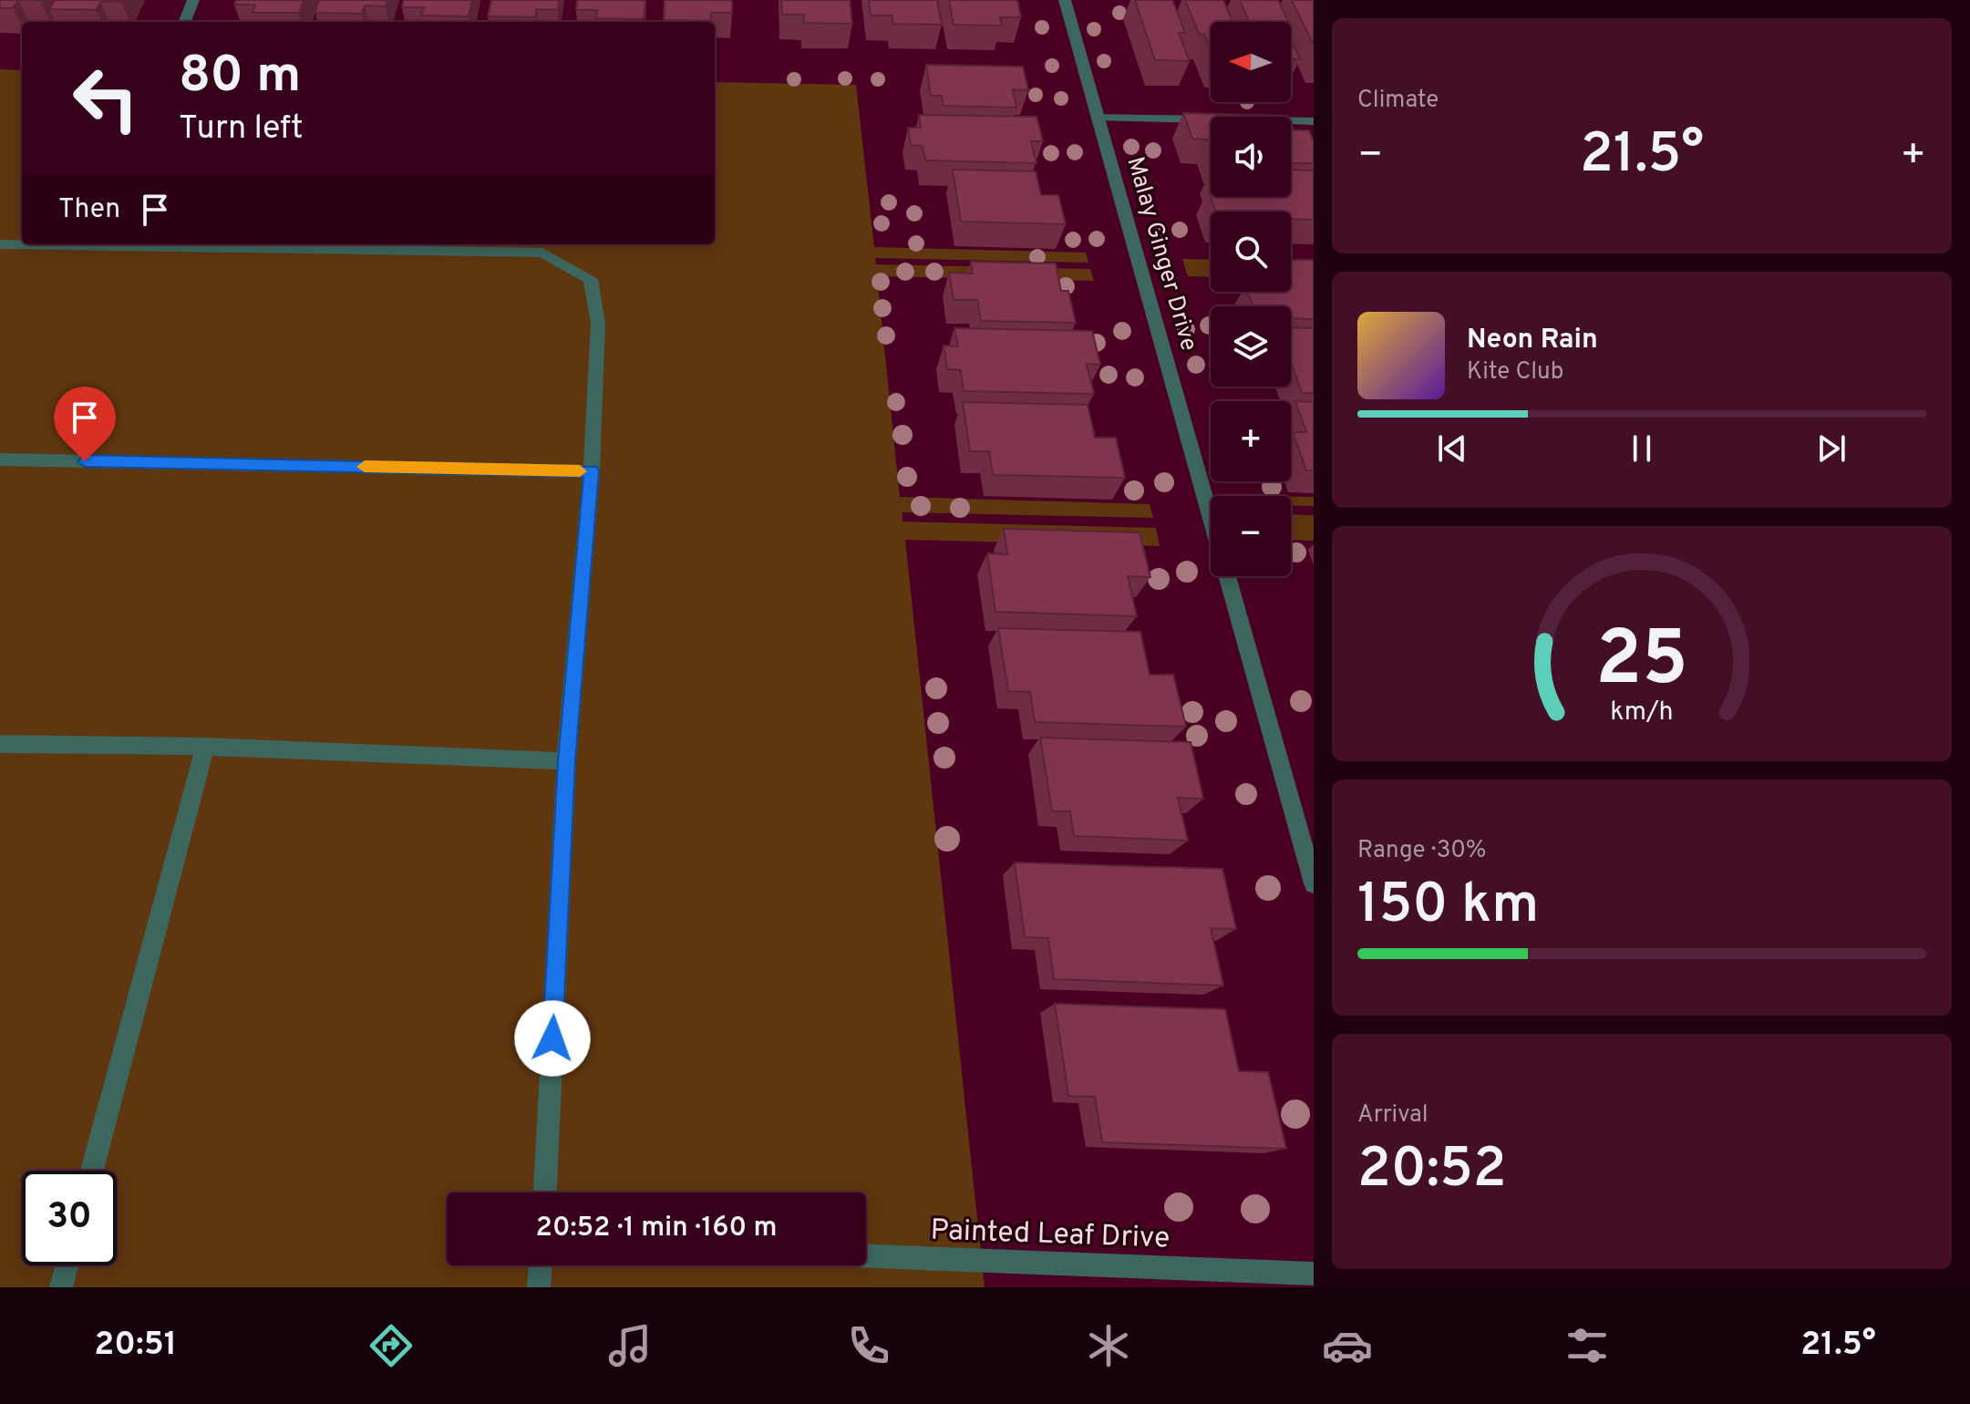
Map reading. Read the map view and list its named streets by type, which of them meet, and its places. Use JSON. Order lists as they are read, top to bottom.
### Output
{
  "streets": {
    "street": ["Malay Ginger Drive", "Painted Leaf Drive"]
  },
  "north": "left",
  "page": {
    "tile": [
      "Climate",
      ["Range · 30%", "150 km"],
      ["Arrival", "20:52"]
    ],
    "map_buttons": ["+", "−"],
    "turn": ["80 m", "Turn left"],
    "heat": ["−", "21.5°", "+"],
    "then": "Then",
    "song": ["Neon Rain", "Kite Club"],
    "limit": "30",
    "trip": "20:52 · 1 min · 160 m",
    "tabs": ["20:51", "21.5°"],
    "gauge": ["25", "km/h"]
  }
}
